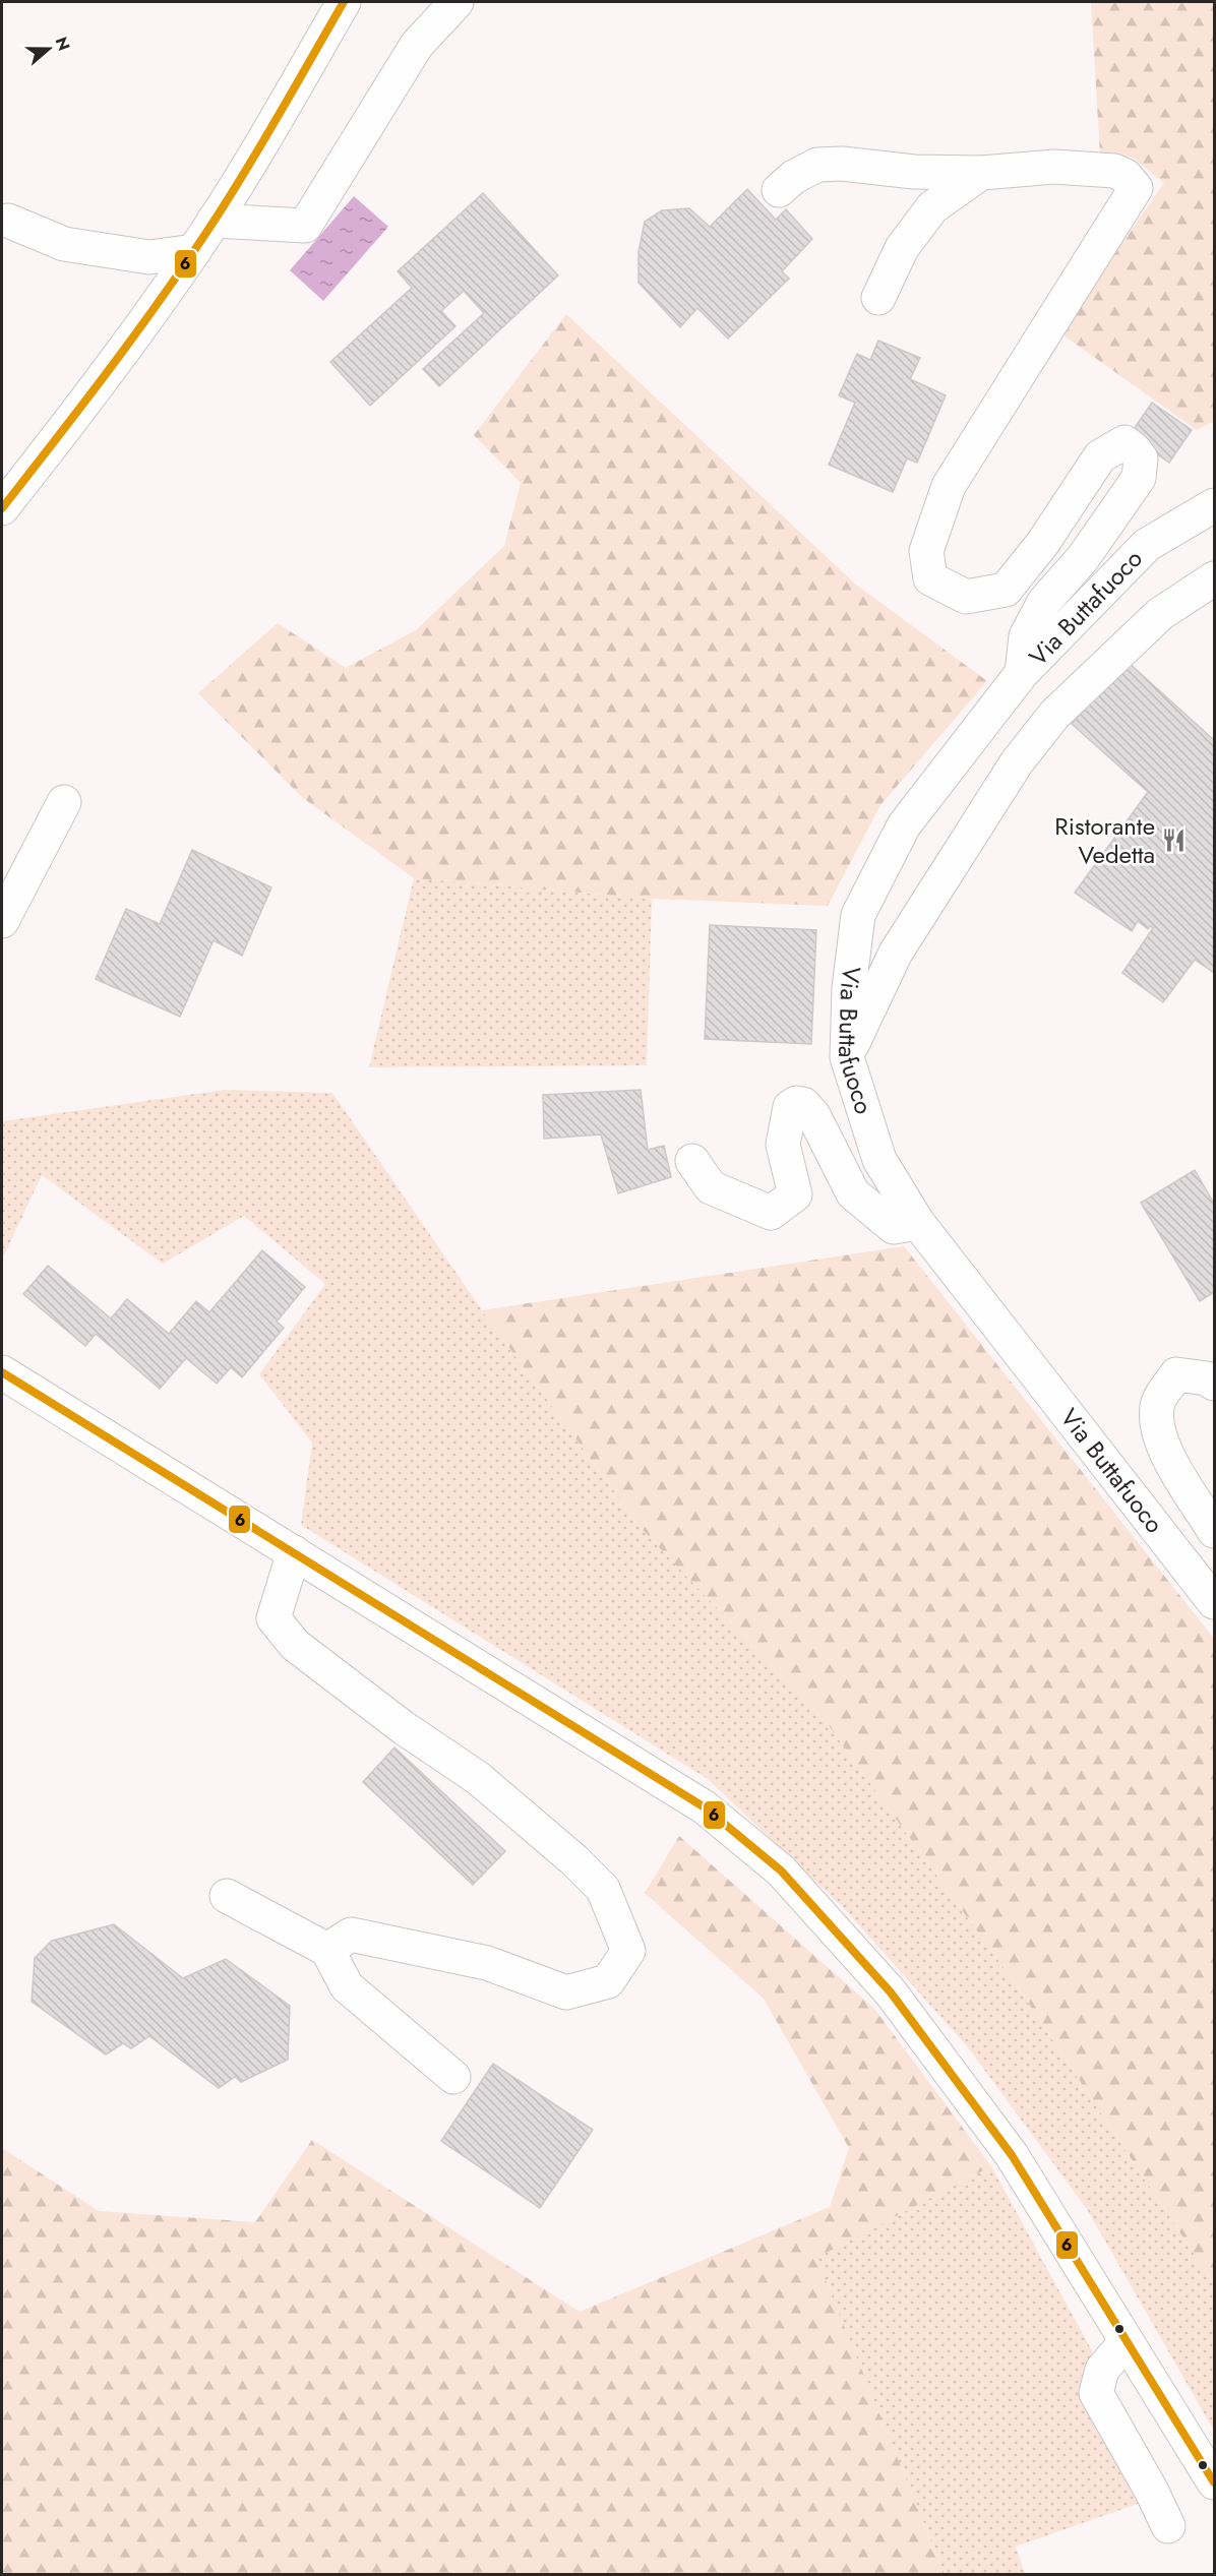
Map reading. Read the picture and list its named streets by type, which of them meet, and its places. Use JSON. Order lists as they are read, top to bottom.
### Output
{
  "streets": {
    "street": ["Via Buttafuoco"]
  },
  "places": {
    "restaurant": ["Ristorante Vedetta"]
  },
  "lines": ["transit line 6"],
  "north": "right"
}
